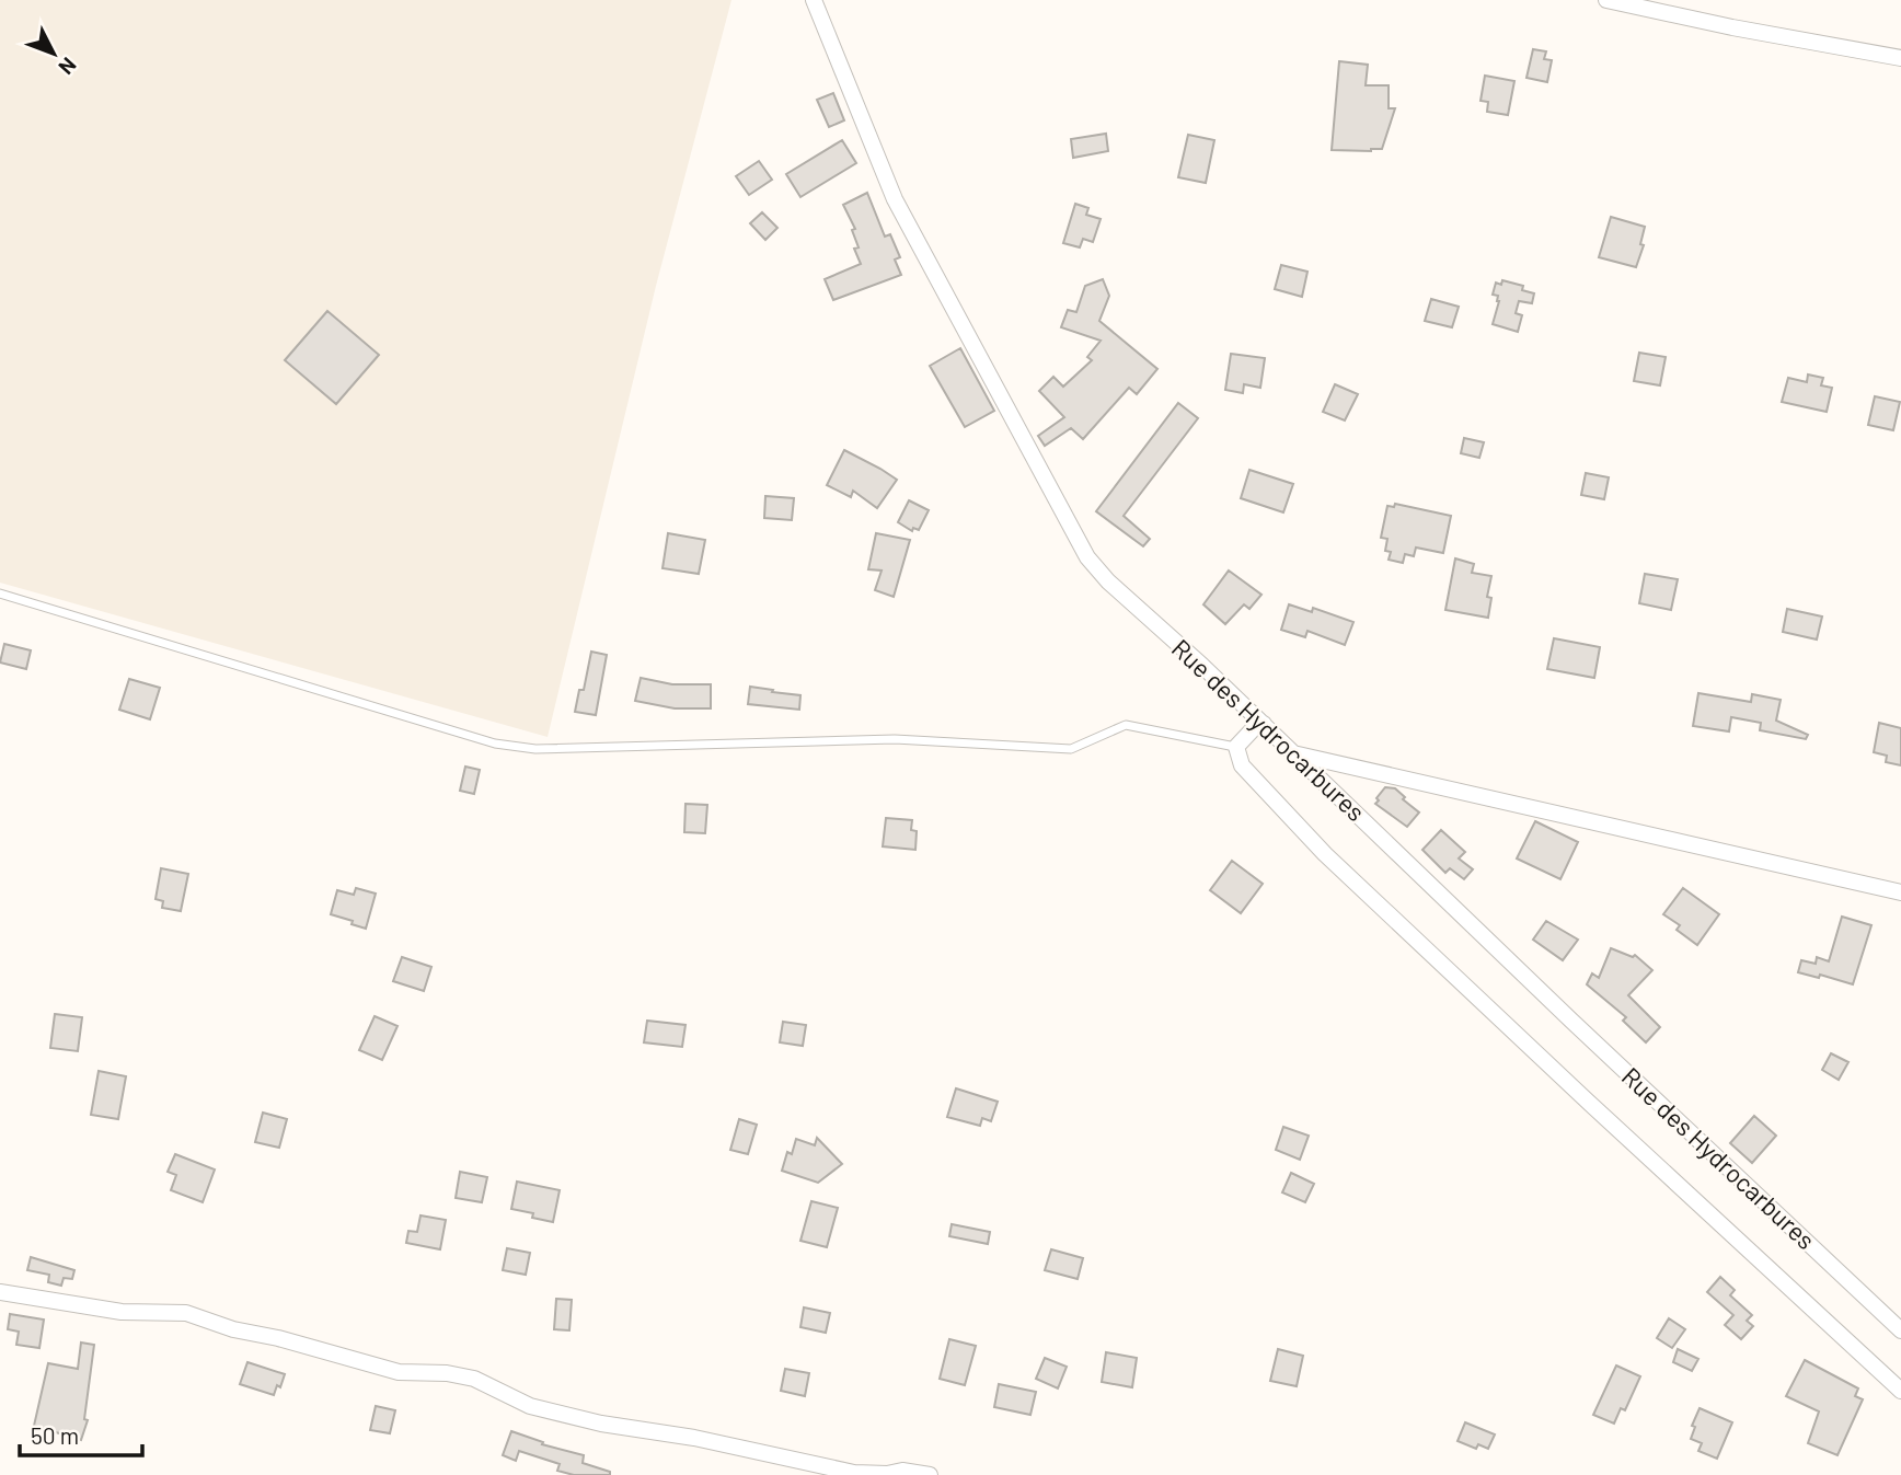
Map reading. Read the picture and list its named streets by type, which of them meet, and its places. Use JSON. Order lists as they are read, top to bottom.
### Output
{
  "streets": {
    "street": ["Rue des Hydrocarbures"]
  },
  "scale_bar": "50 m",
  "north": "bottom right"
}
